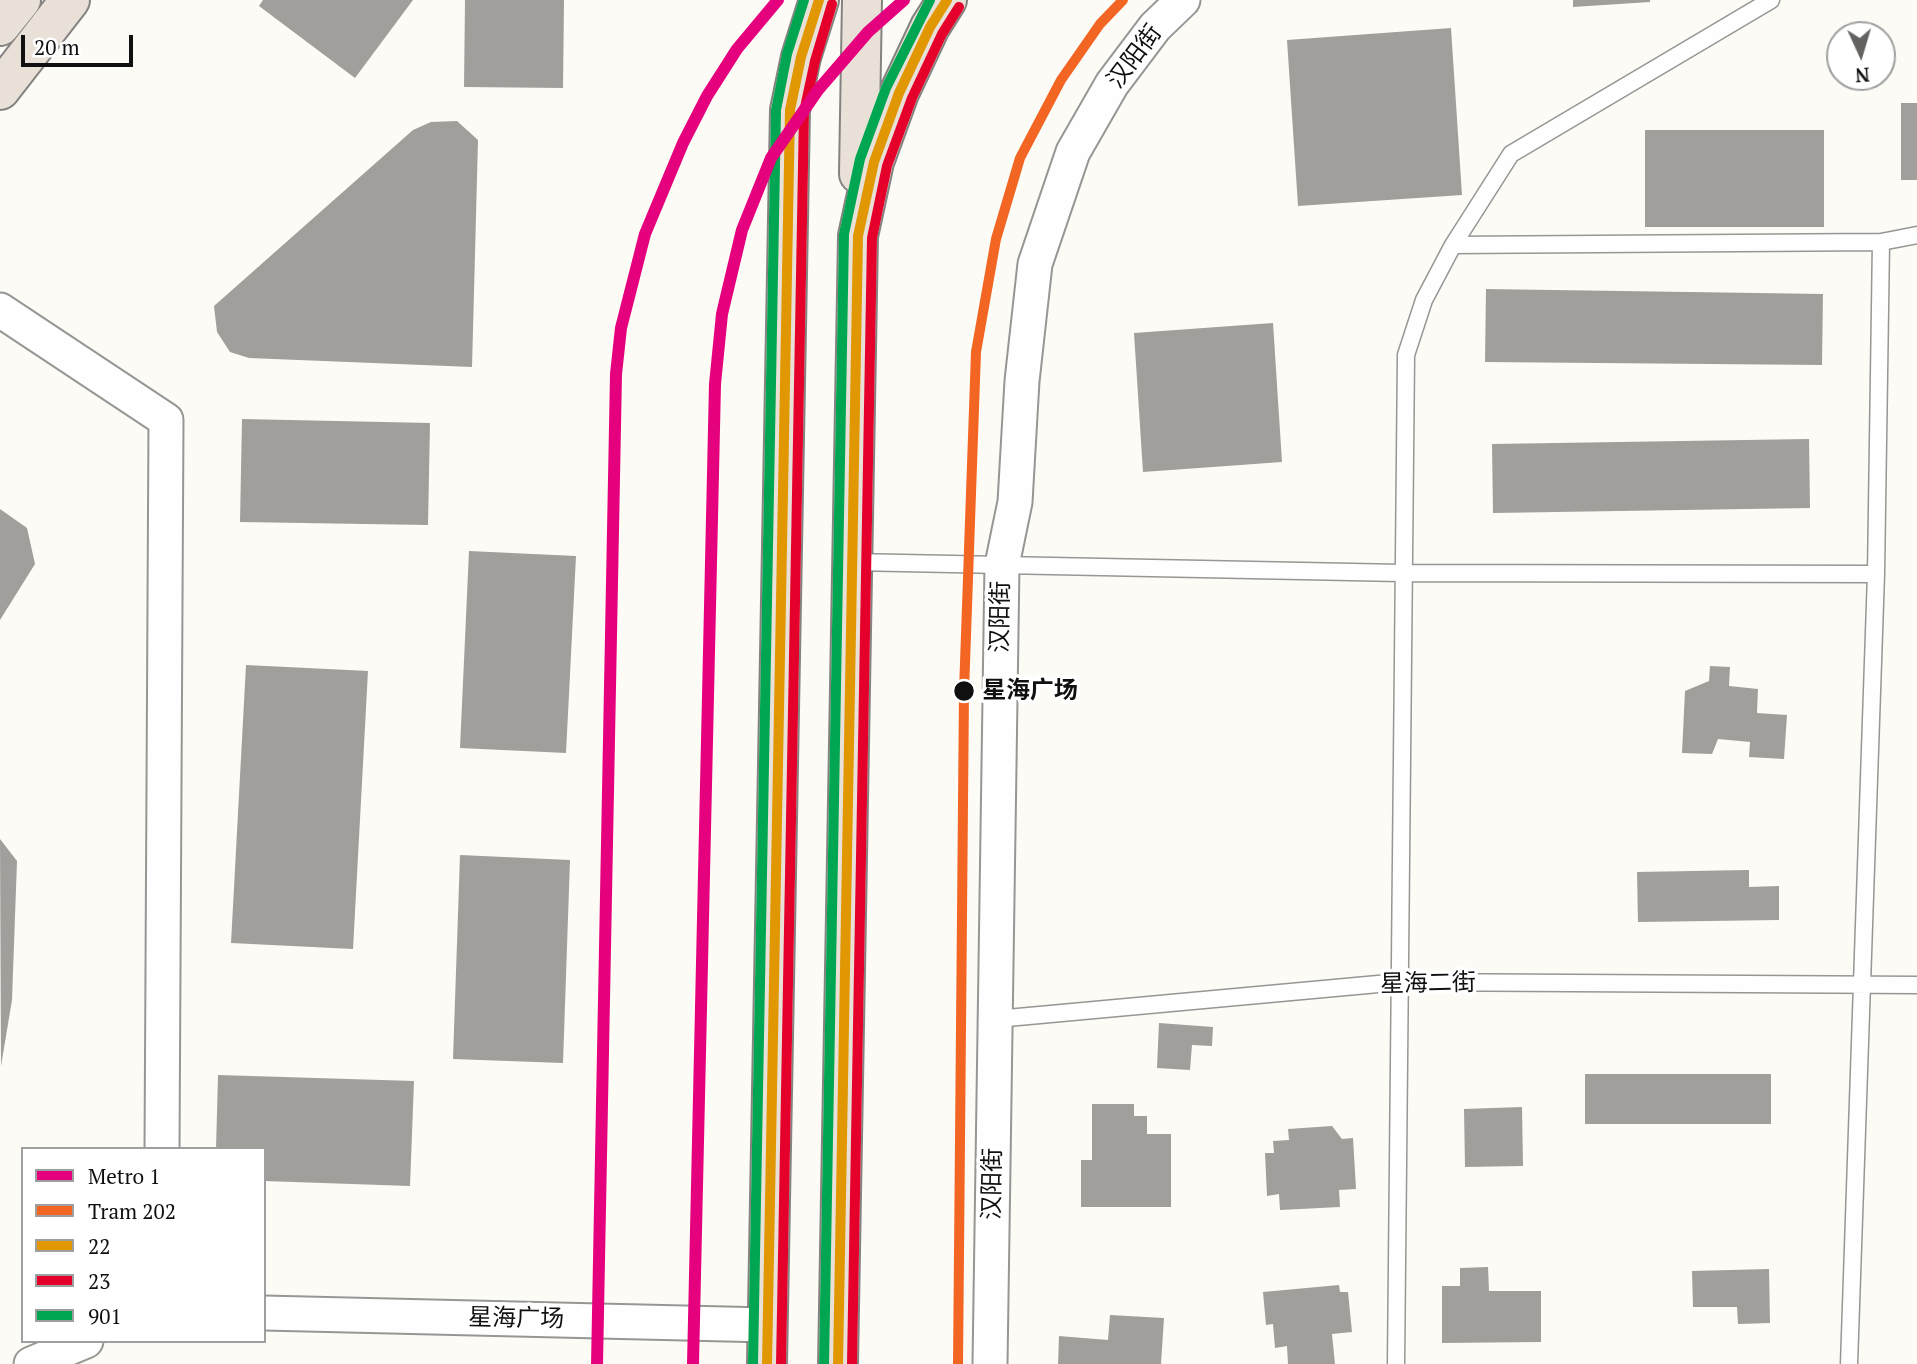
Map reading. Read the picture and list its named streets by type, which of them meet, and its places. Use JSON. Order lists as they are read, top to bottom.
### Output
{
  "streets": {
    "street": ["汉阳街", "星海广场"],
    "lane": ["星海二街"]
  },
  "crossings": [
    ["汉阳街", "星海二街"]
  ],
  "places": ["星海广场"],
  "lines": [
    "metro line 1",
    "tram line 202",
    "transit line 22",
    "transit line 901",
    "transit line 23"
  ],
  "legend": [
    "Metro 1",
    "Tram 202",
    "22",
    "23",
    "901"
  ],
  "scale_bar": "20 m",
  "north": "bottom"
}
